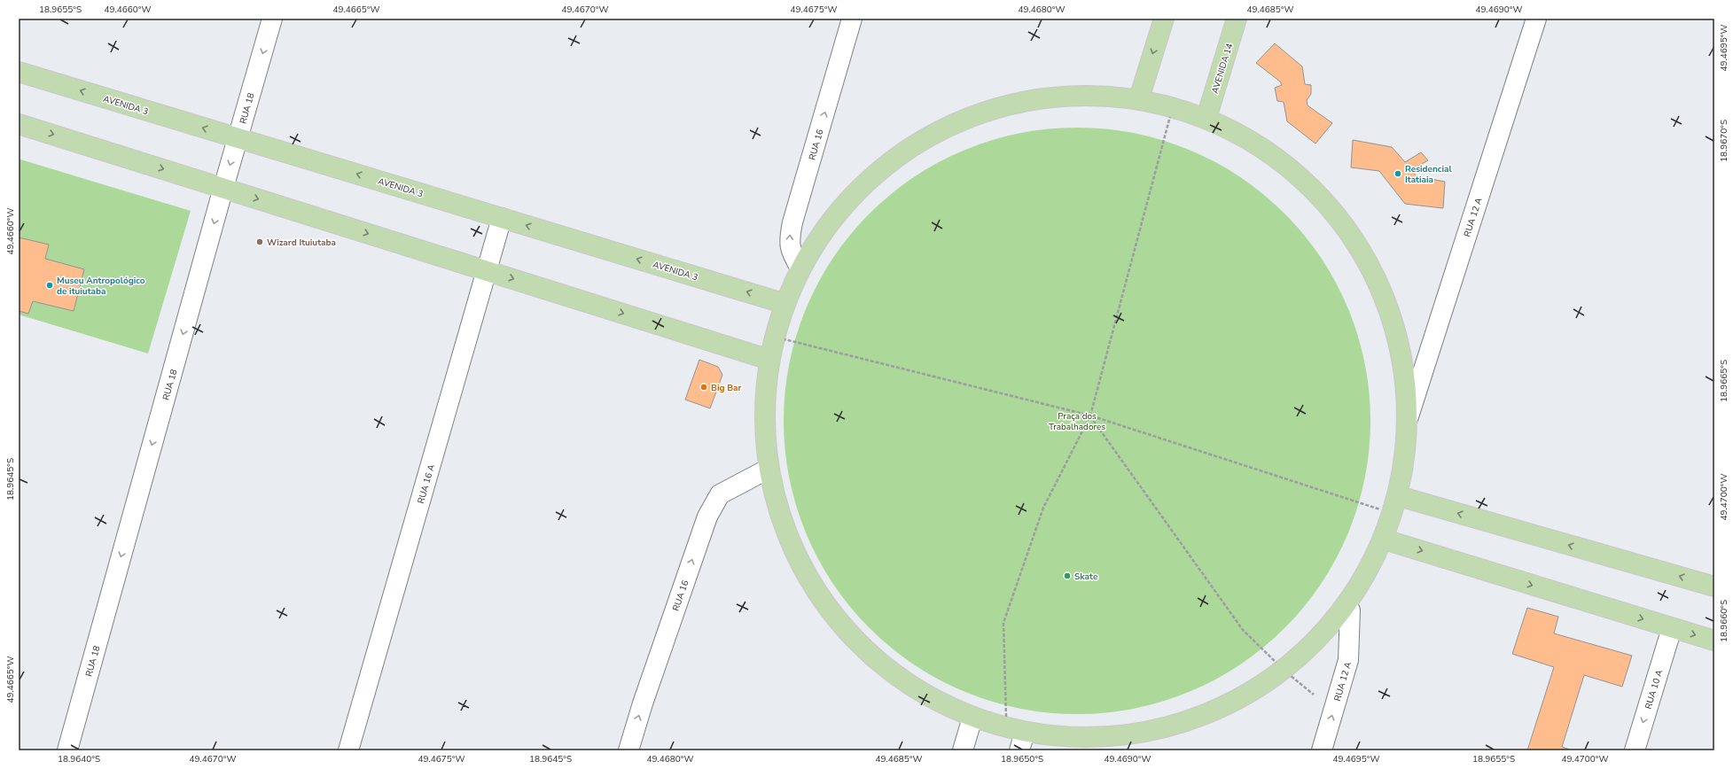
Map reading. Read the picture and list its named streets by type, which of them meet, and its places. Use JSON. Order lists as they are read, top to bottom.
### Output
{
  "streets": {
    "main road": ["AVENIDA 14", "AVENIDA 3"],
    "street": [
      "RUA 18",
      "RUA 16",
      "RUA 12 A",
      "RUA 16 A",
      "RUA 10 A"
    ]
  },
  "crossings": [
    ["AVENIDA 3", "RUA 18"],
    ["AVENIDA 3", "RUA 16 A"]
  ],
  "one_way": ["RUA 18", "RUA 16", "RUA 10 A"],
  "parks": ["Praça dos Trabalhadores"],
  "places": [
    "Residencial Itatiaia",
    "Wizard Ituiutaba",
    "Museu Antropológico de ituiutaba",
    "Big Bar",
    "Skate"
  ],
  "coordinates": [
    "18.9655°S",
    "49.4660°W",
    "49.4665°W",
    "49.4670°W",
    "49.4675°W",
    "49.4680°W",
    "49.4685°W",
    "49.4690°W",
    "49.4695°W",
    "18.9670°S",
    "18.9665°S",
    "18.9645°S",
    "49.4700°W",
    "18.9660°S",
    "18.9640°S",
    "18.9650°S"
  ]
}
